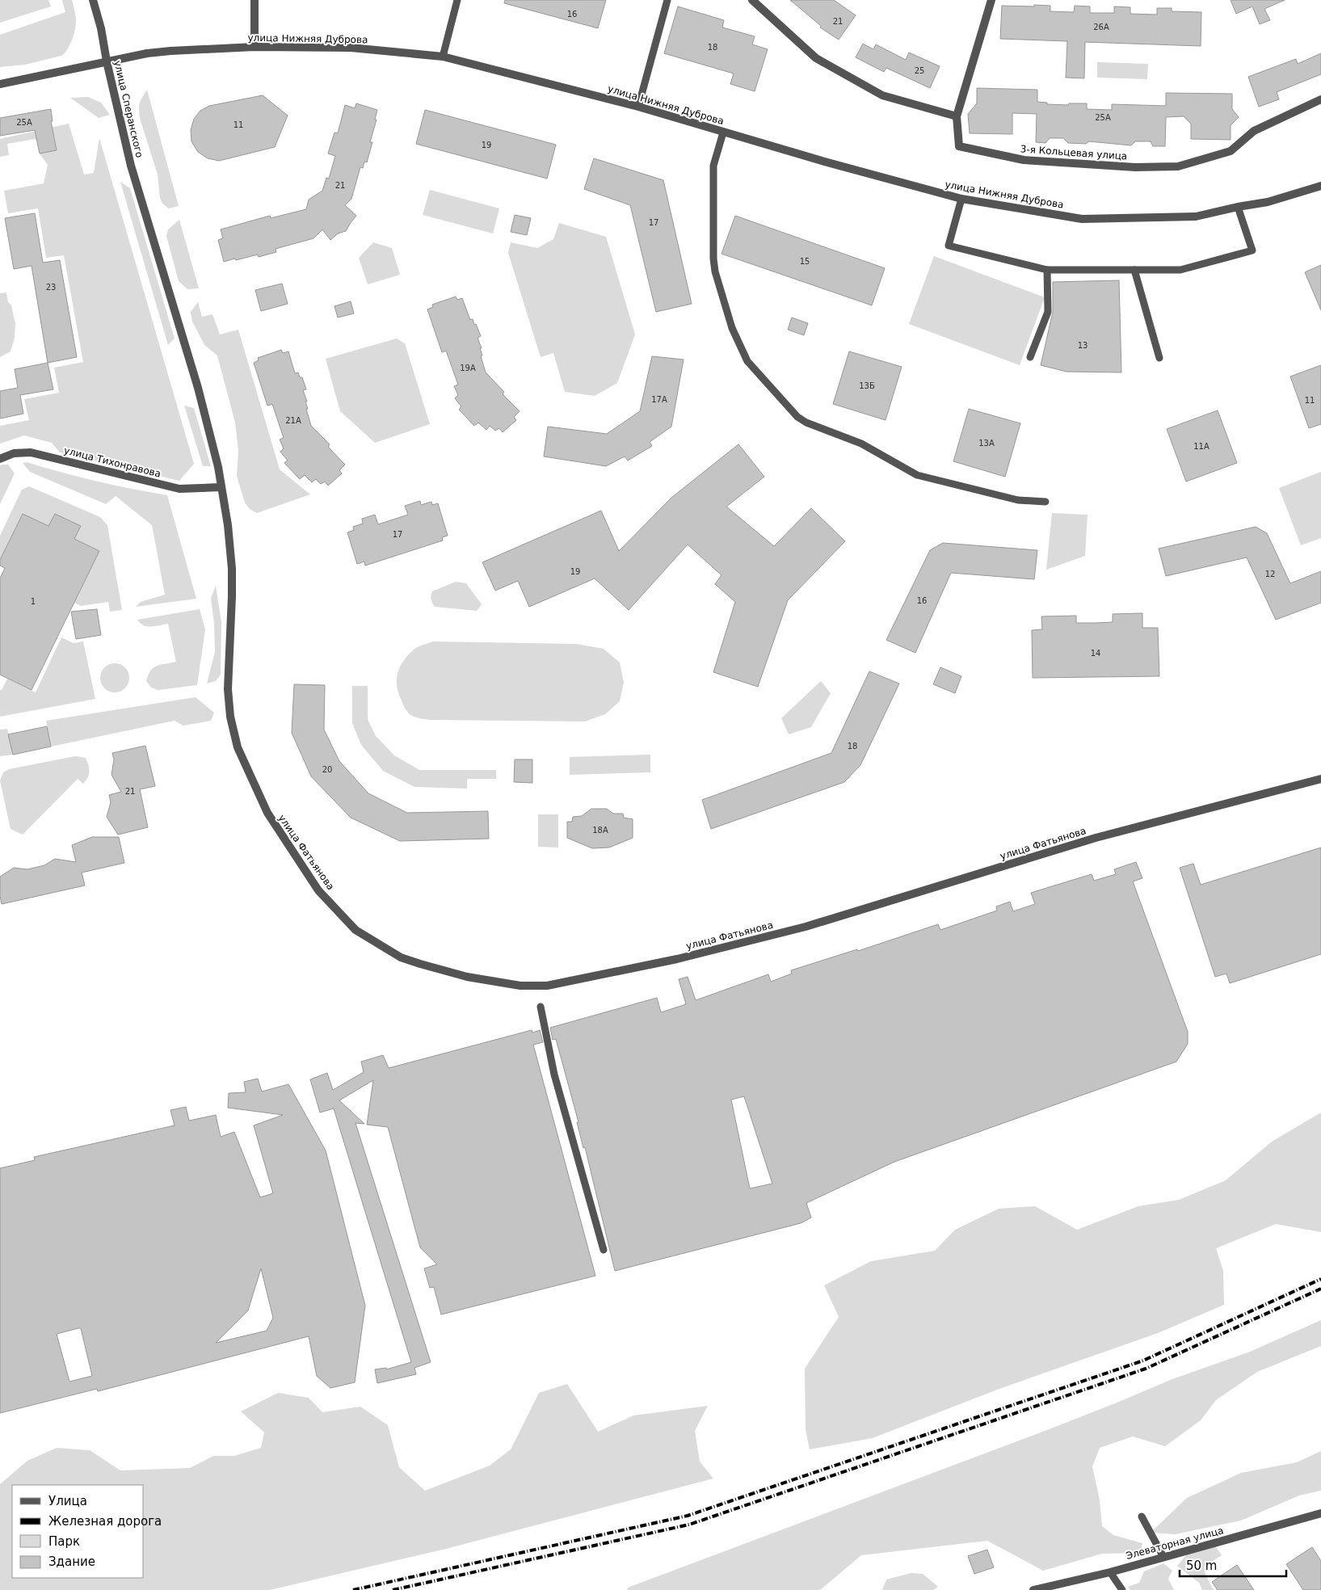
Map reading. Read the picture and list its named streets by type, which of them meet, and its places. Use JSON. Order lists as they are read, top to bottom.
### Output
{
  "streets": {
    "street": [
      "улица Нижняя Дуброва",
      "улица Сперанского",
      "3-я Кольцевая улица",
      "улица Тихонравова",
      "улица Фатьянова",
      "Элеваторная улица"
    ]
  },
  "crossings": [
    ["улица Нижняя Дуброва", "улица Сперанского"],
    ["улица Сперанского", "улица Тихонравова"],
    ["улица Сперанского", "улица Фатьянова"],
    ["улица Тихонравова", "улица Фатьянова"]
  ],
  "house_numbers": [
    "16",
    "21",
    "26А",
    "18",
    "25",
    "25А",
    "25А",
    "11",
    "19",
    "21",
    "17",
    "15",
    "23",
    "13",
    "19А",
    "13Б",
    "17А",
    "11",
    "21А",
    "13А",
    "11А",
    "17",
    "19",
    "12",
    "16",
    "1",
    "14",
    "18",
    "20",
    "21",
    "18А"
  ],
  "legend": [
    "Улица",
    "Железная дорога",
    "Парк",
    "Здание"
  ],
  "scale_bar": "50 m"
}
